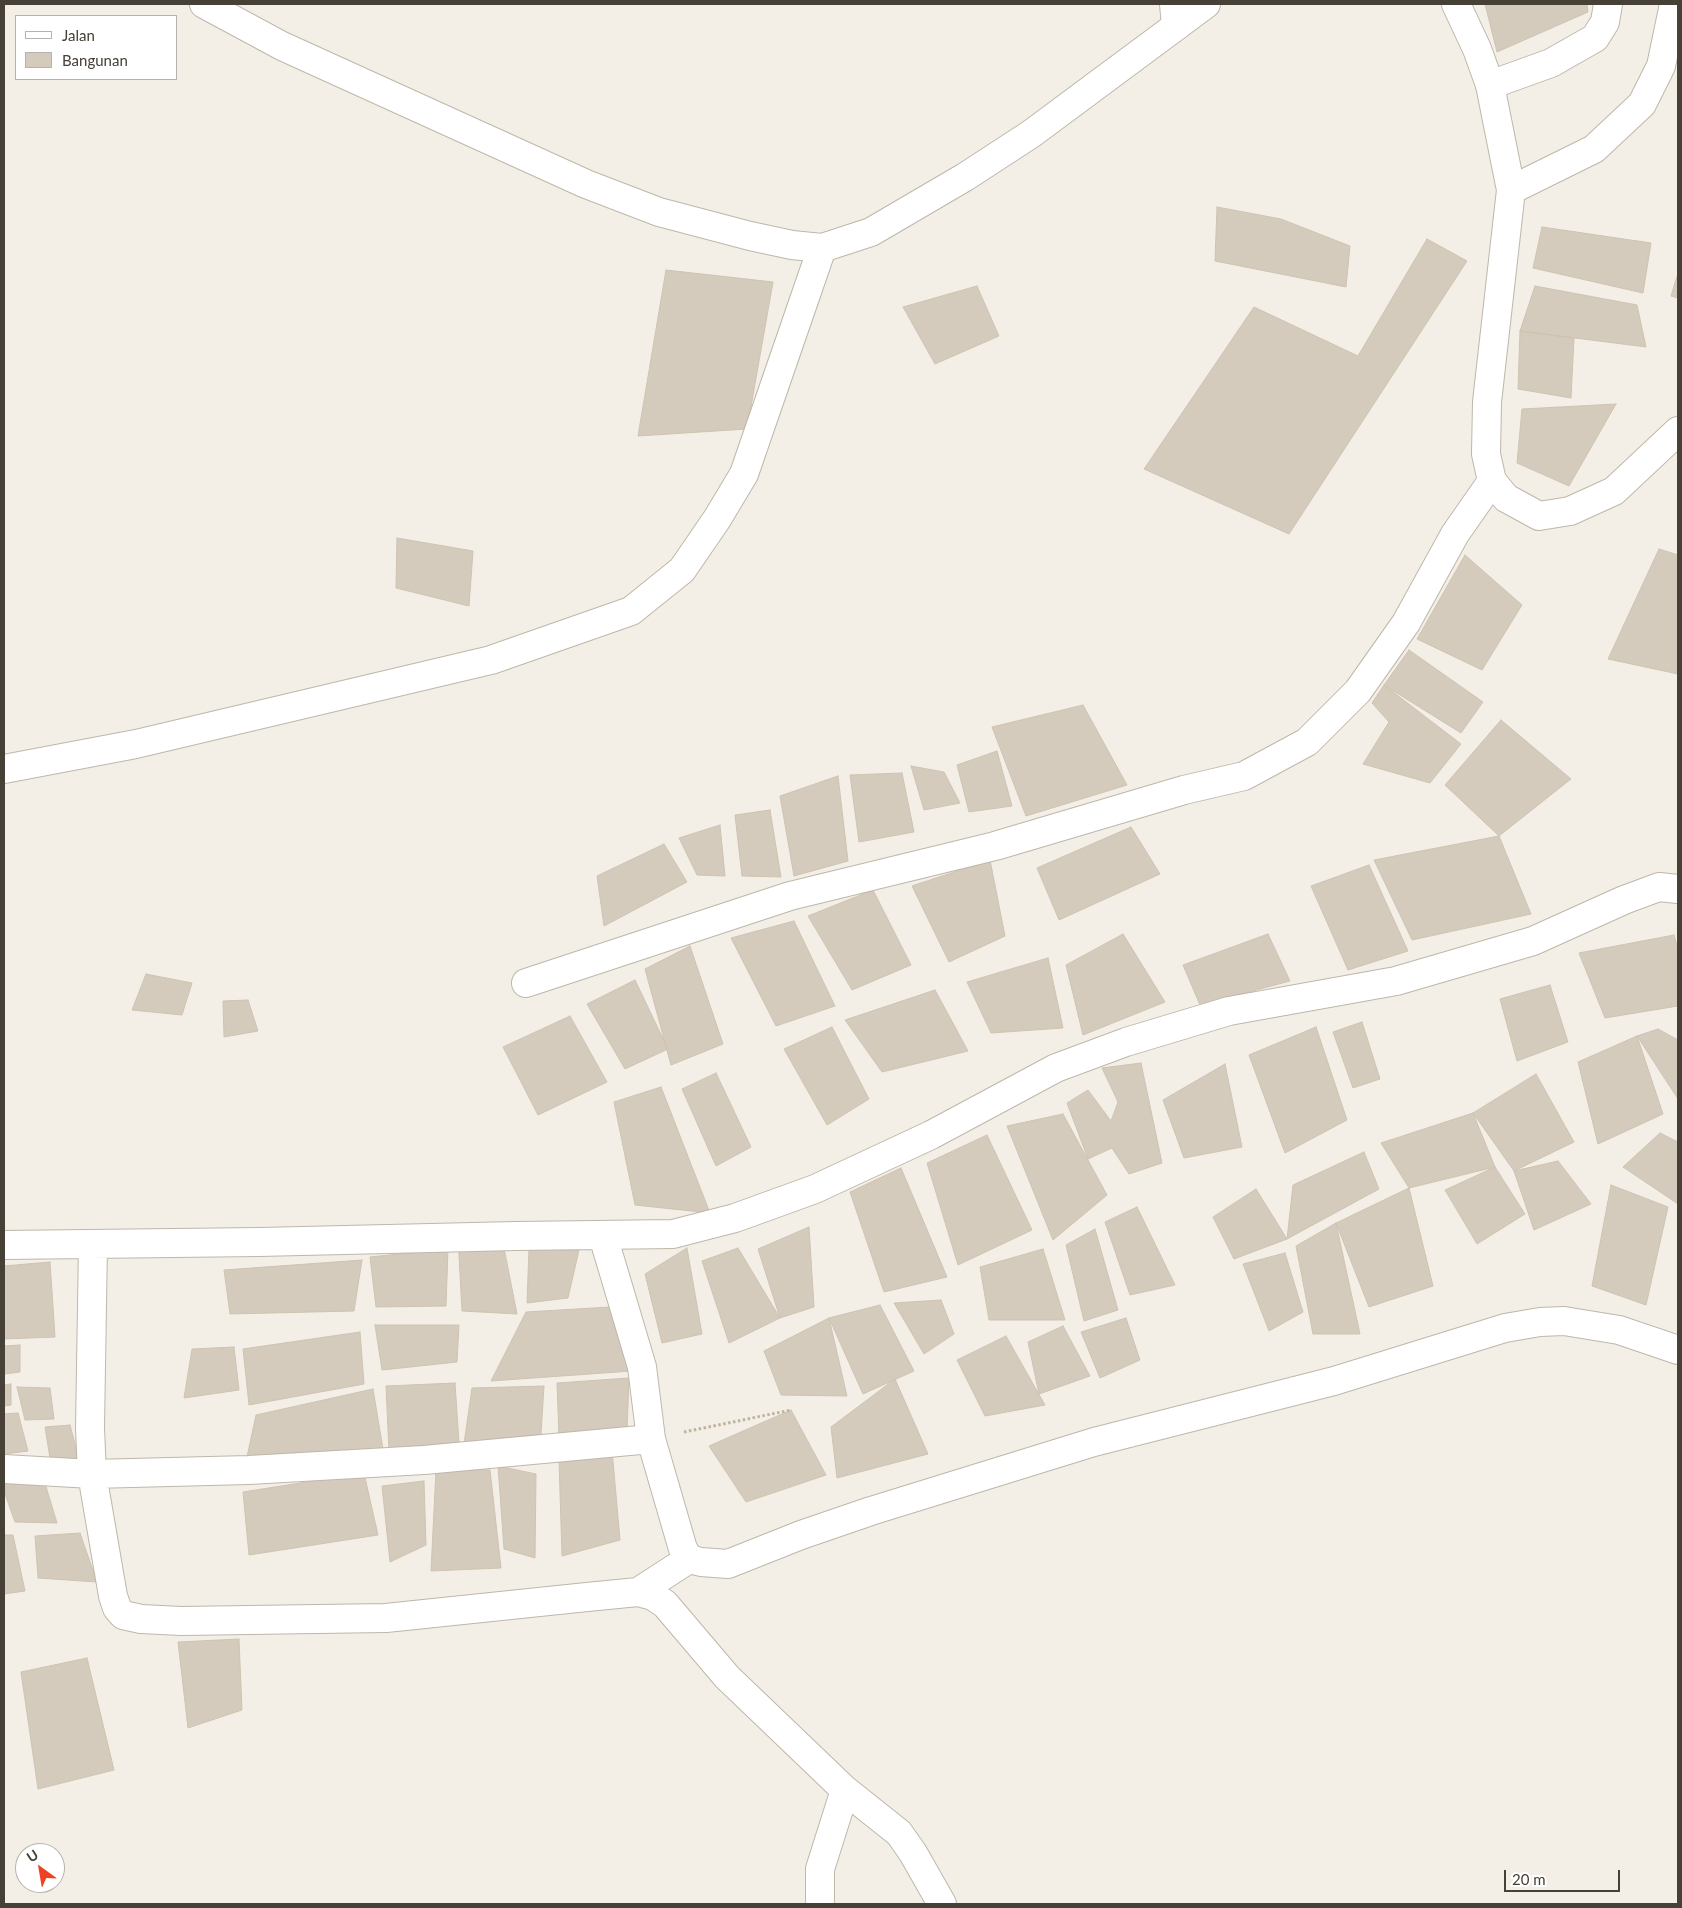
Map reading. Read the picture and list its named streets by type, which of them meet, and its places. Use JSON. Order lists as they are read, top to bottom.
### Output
{
  "legend": ["Jalan", "Bangunan"],
  "scale_bar": "20 m",
  "north": "top left"
}
